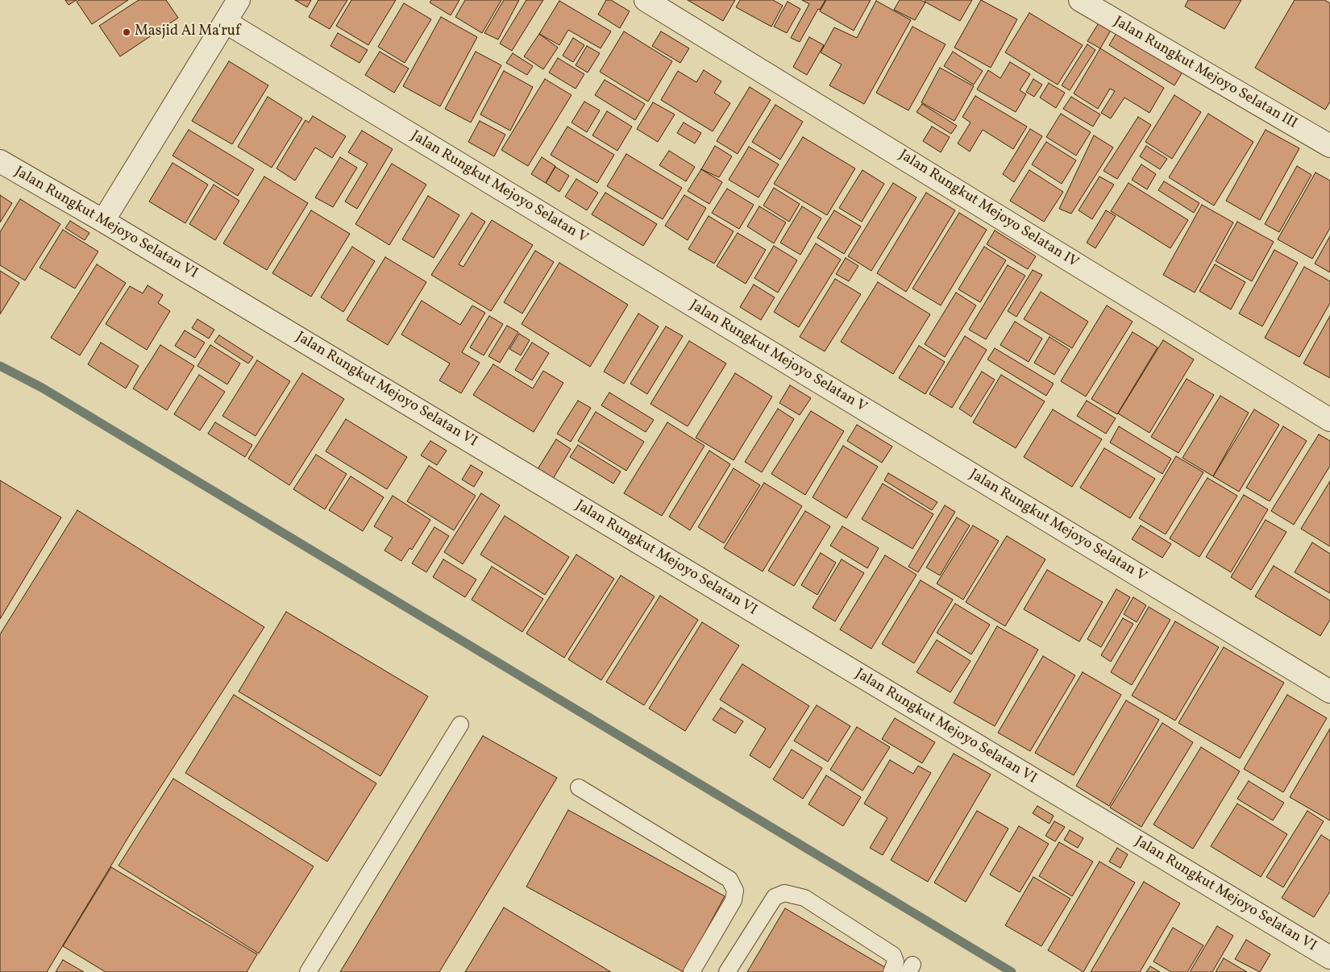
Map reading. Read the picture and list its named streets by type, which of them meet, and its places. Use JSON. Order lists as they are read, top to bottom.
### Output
{
  "streets": {
    "street": [
      "Jalan Rungkut Mejoyo Selatan III",
      "Jalan Rungkut Mejoyo Selatan V",
      "Jalan Rungkut Mejoyo Selatan IV",
      "Jalan Rungkut Mejoyo Selatan VI"
    ]
  },
  "places": ["Masjid Al Ma'ruf"]
}
